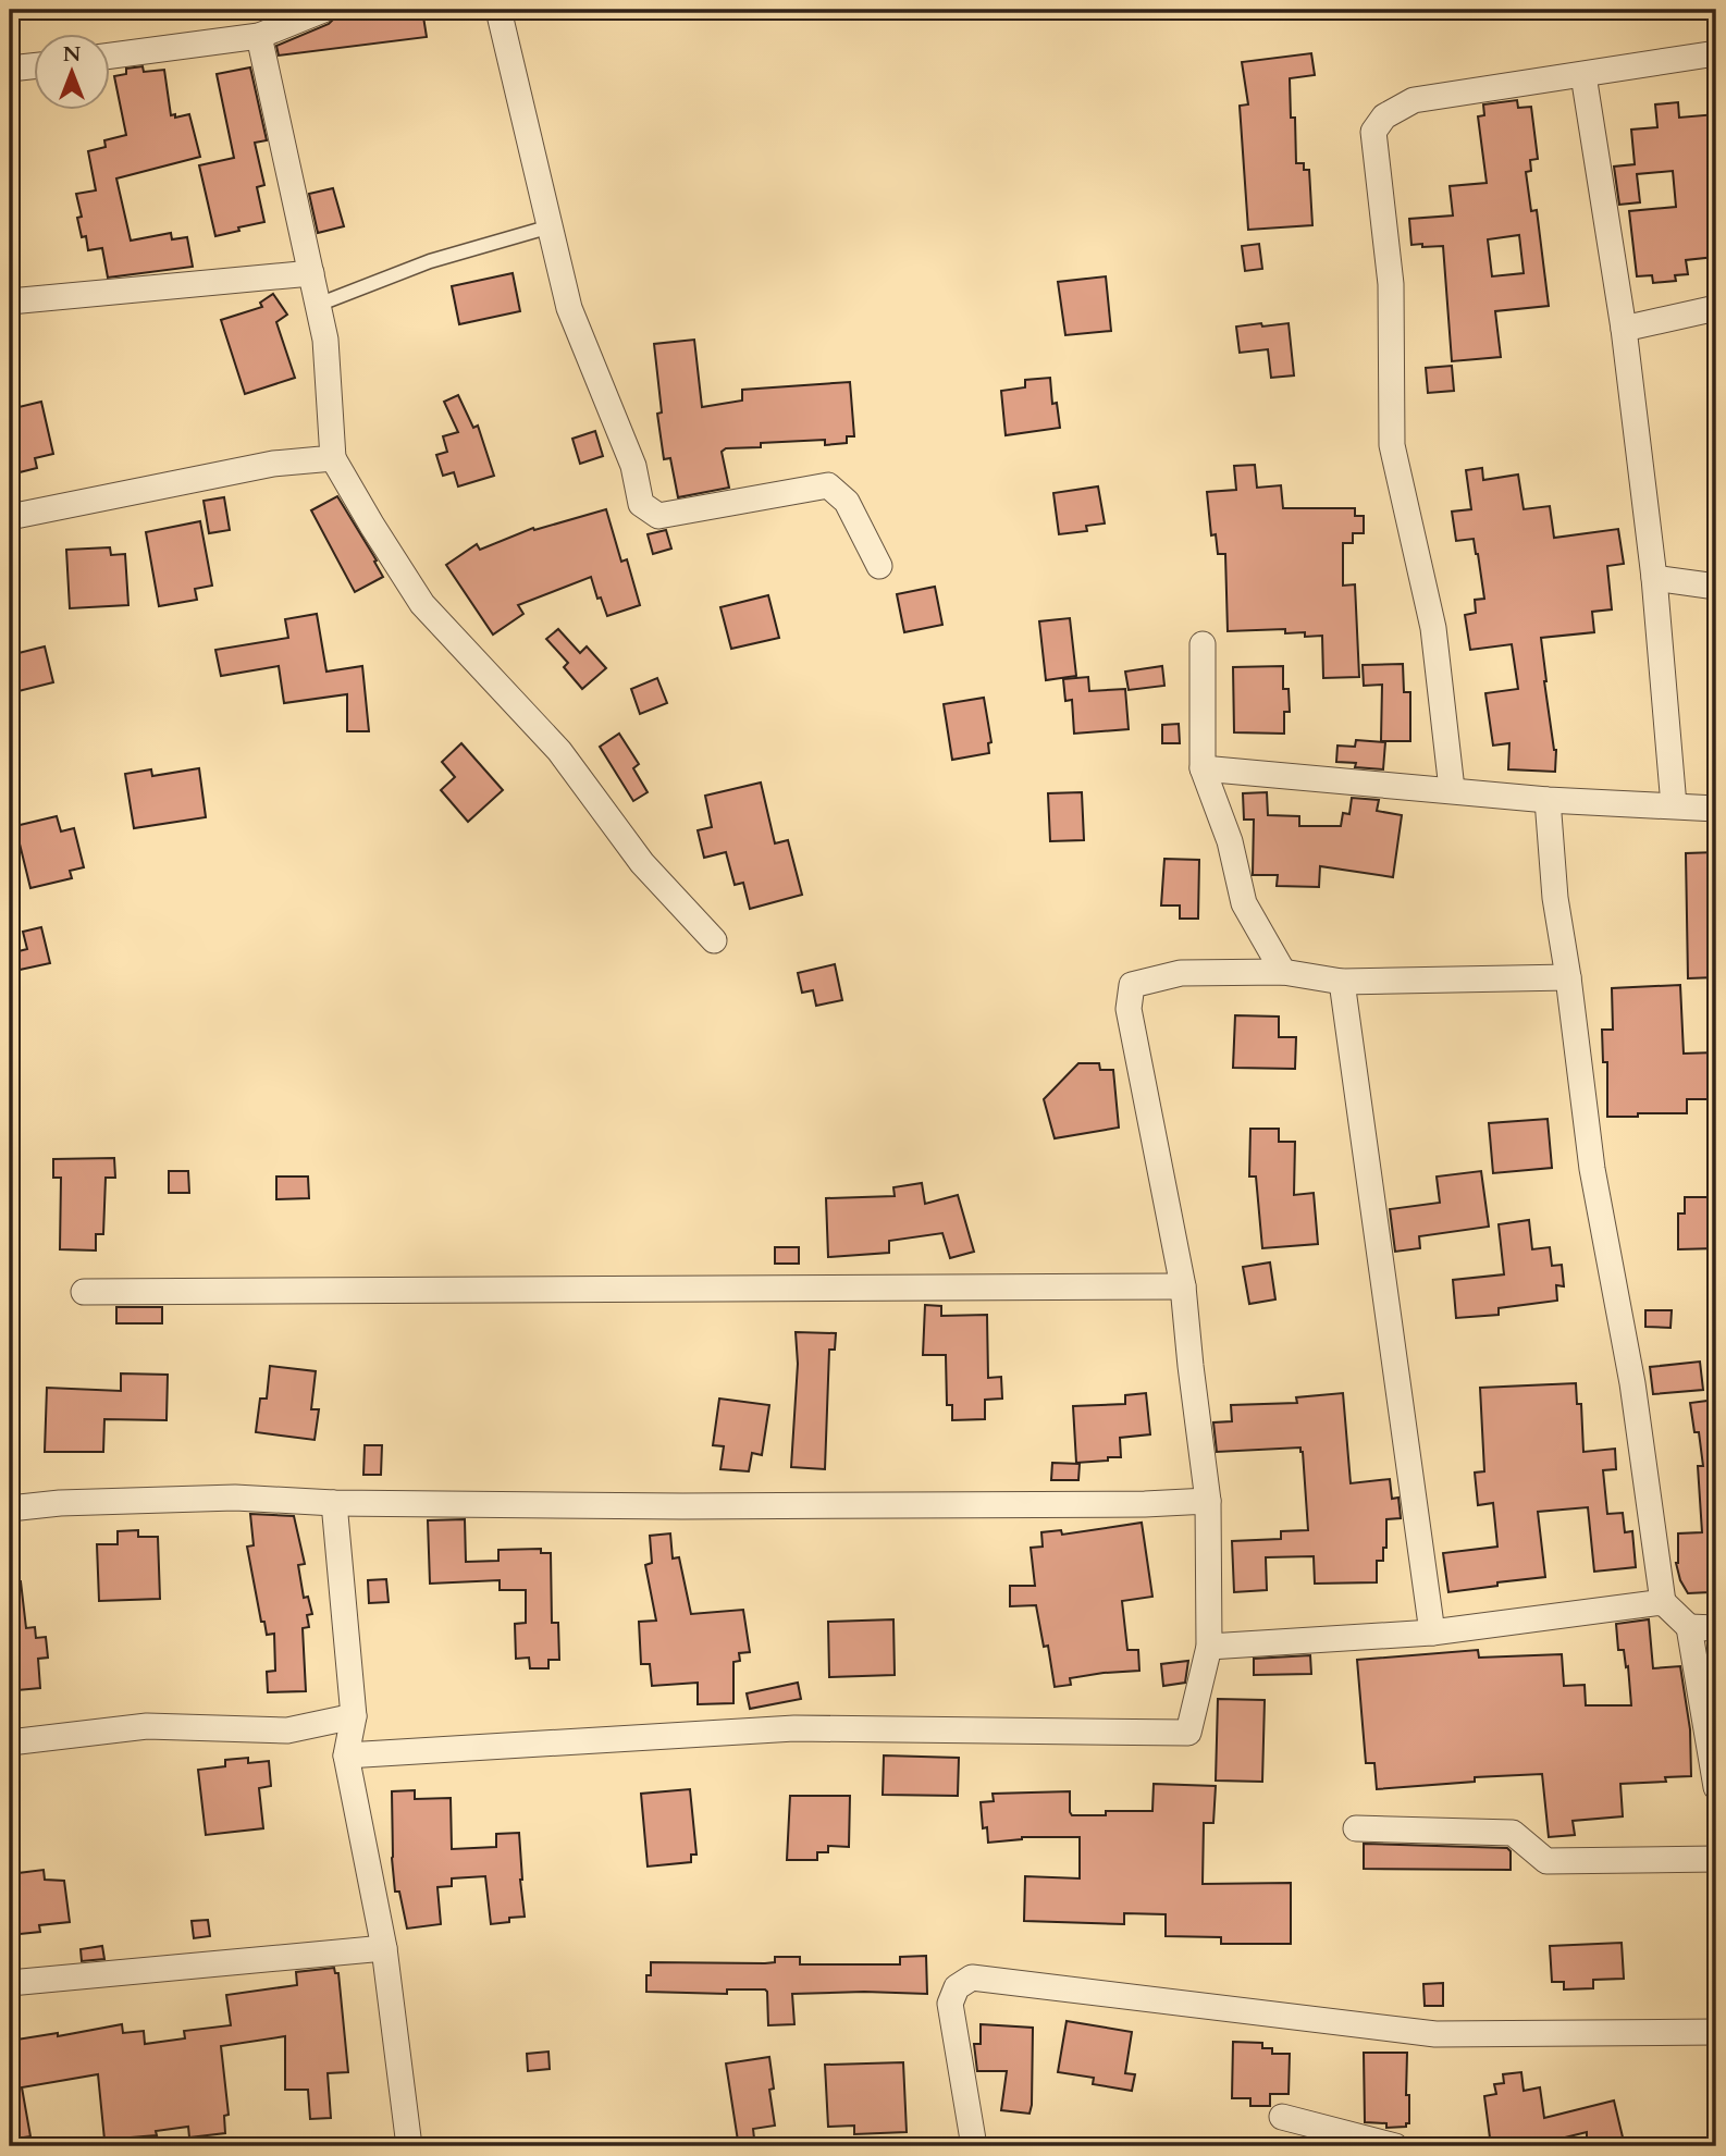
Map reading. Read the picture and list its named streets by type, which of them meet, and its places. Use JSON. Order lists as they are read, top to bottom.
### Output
{
  "north": "top"
}
